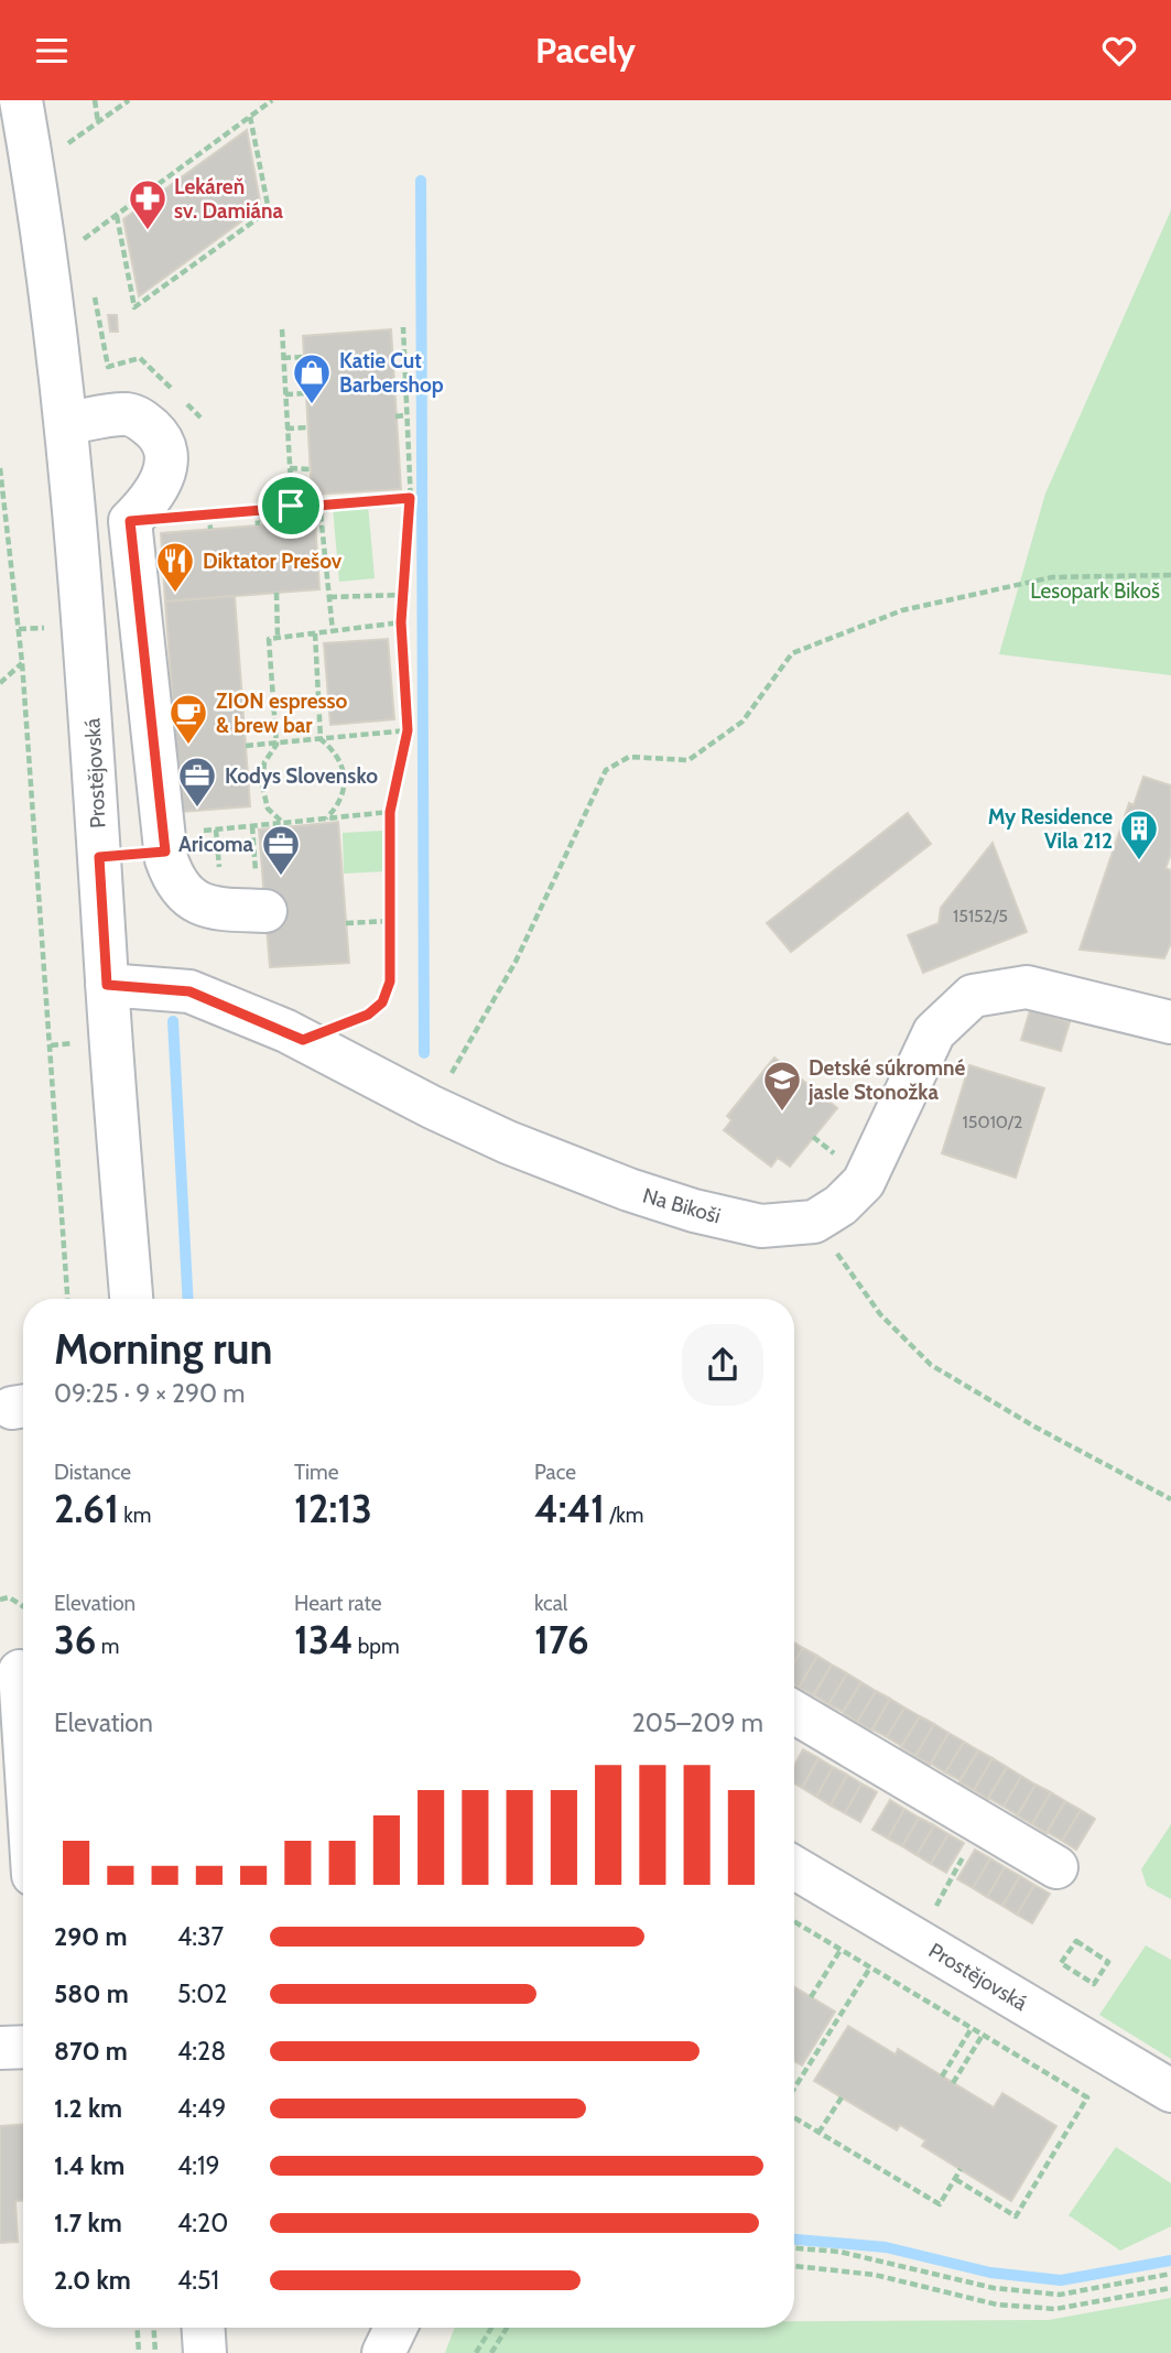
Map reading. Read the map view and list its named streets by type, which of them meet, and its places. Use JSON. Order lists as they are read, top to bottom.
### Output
{
  "streets": {
    "street": ["Prostějovská", "Na Bikoši"]
  },
  "crossings": [
    ["Prostějovská", "Na Bikoši"]
  ],
  "parks": ["Lesopark Bikoš"],
  "places": {
    "pharmacy": ["Lekáreň sv. Damiána"],
    "shop": ["Katie Cut Barbershop"],
    "restaurant": ["Diktator Prešov"],
    "cafe": ["ZION espresso & brew bar"],
    "office": ["Kodys Slovensko", "Aricoma"],
    "building": ["My Residence Vila 212"],
    "school or university": ["Detské súkromné jasle Stonožka"]
  },
  "house_numbers": ["15152/5", "15010/2"],
  "page": {
    "header": "Pacely",
    "heading": ["Morning run", "09:25 · 9 × 290 m"],
    "stats": [
      ["Distance", "2.61 km"],
      ["Time", "12:13"],
      ["Pace", "4:41 /km"],
      ["Elevation", "36 m"],
      ["Heart rate", "134 bpm"],
      ["kcal", "176"]
    ],
    "chart": ["Elevation", "205–209 m"],
    "list": [
      {
        "name": "290 m",
        "note": "4:37"
      },
      {
        "name": "580 m",
        "note": "5:02"
      },
      {
        "name": "870 m",
        "note": "4:28"
      },
      {
        "name": "1.2 km",
        "note": "4:49"
      },
      {
        "name": "1.4 km",
        "note": "4:19"
      },
      {
        "name": "1.7 km",
        "note": "4:20"
      },
      {
        "name": "2.0 km",
        "note": "4:51"
      }
    ]
  }
}
